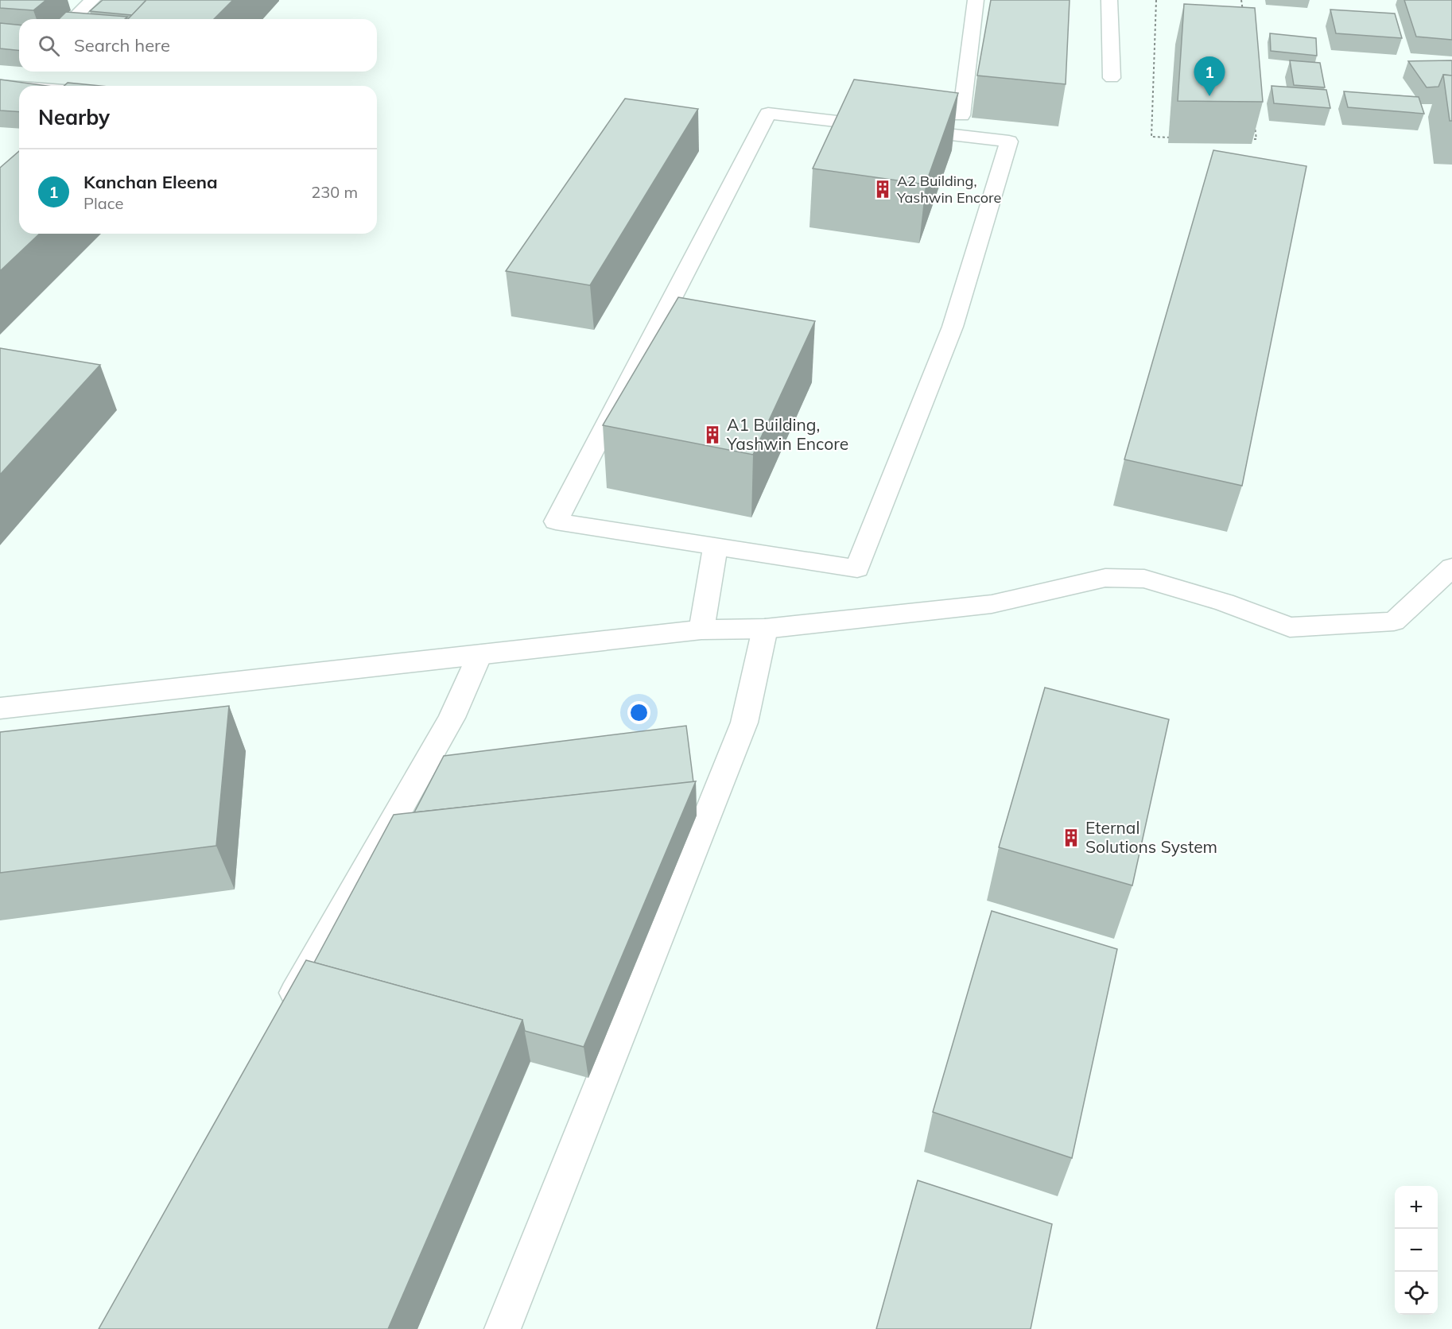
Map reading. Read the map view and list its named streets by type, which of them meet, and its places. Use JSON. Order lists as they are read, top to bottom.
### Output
{
  "places": {
    "building": ["A2 Building, Yashwin Encore", "A1 Building, Yashwin Encore", "Eternal Solutions System"]
  },
  "page": {
    "search": "Search here",
    "pins": "1",
    "heading": "Nearby",
    "list": [
      {
        "mark": "1",
        "name": "Kanchan Eleena",
        "note": "Place",
        "value": "230 m"
      }
    ],
    "map_buttons": ["+", "−"]
  }
}
